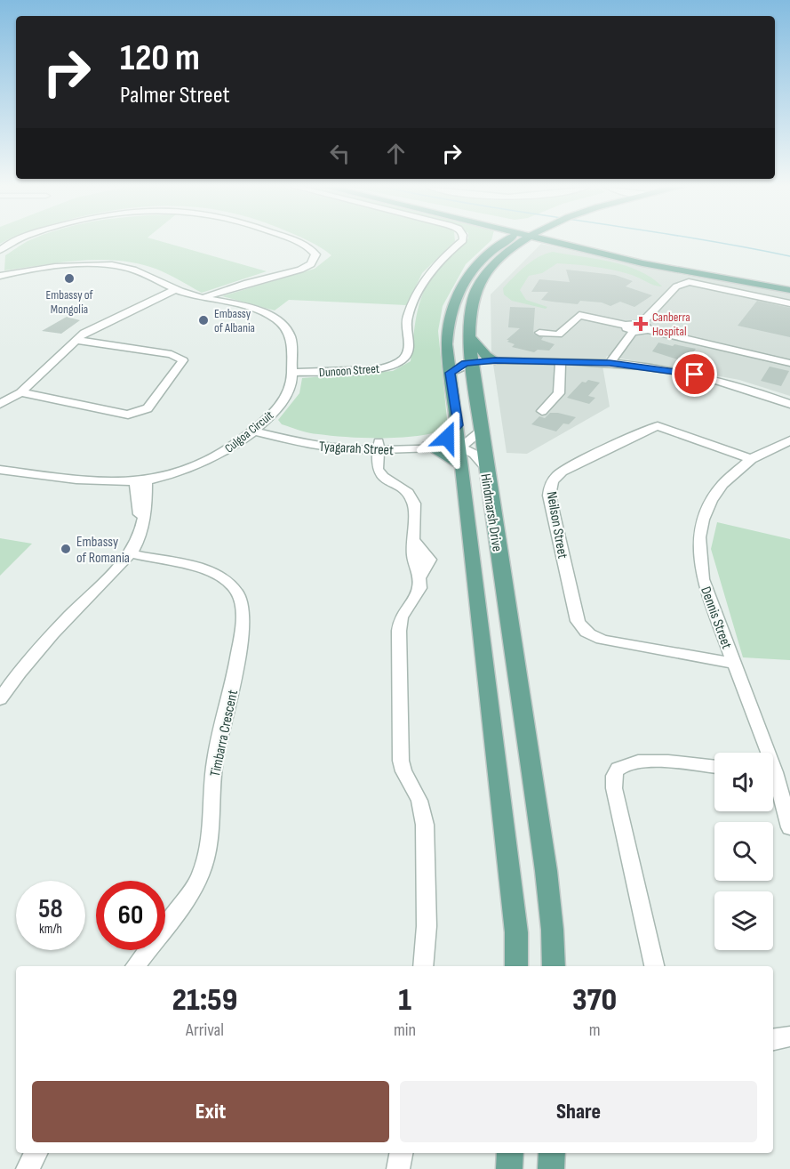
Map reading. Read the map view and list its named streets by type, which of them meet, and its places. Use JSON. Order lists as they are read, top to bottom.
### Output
{
  "streets": {
    "main road": ["Hindmarsh Drive"],
    "street": [
      "Dunoon Street",
      "Culgoa Circuit",
      "Tyagarah Street",
      "Neilson Street",
      "Dennis Street",
      "Timbarra Crescent"
    ]
  },
  "crossings": [
    ["Dunoon Street", "Culgoa Circuit"],
    ["Culgoa Circuit", "Tyagarah Street"],
    ["Tyagarah Street", "Hindmarsh Drive"],
    ["Neilson Street", "Dennis Street"]
  ],
  "places": {
    "other": ["Embassy of Mongolia", "Embassy of Albania", "Embassy of Romania"],
    "health": ["Canberra Hospital"]
  },
  "page": {
    "turn": ["120 m", "Palmer Street"],
    "speed": "58 km/h",
    "limit": "60",
    "eta": [
      "21:59",
      "Arrival",
      "1",
      "min",
      "370",
      "m"
    ],
    "buttons": ["Exit", "Share"]
  }
}
